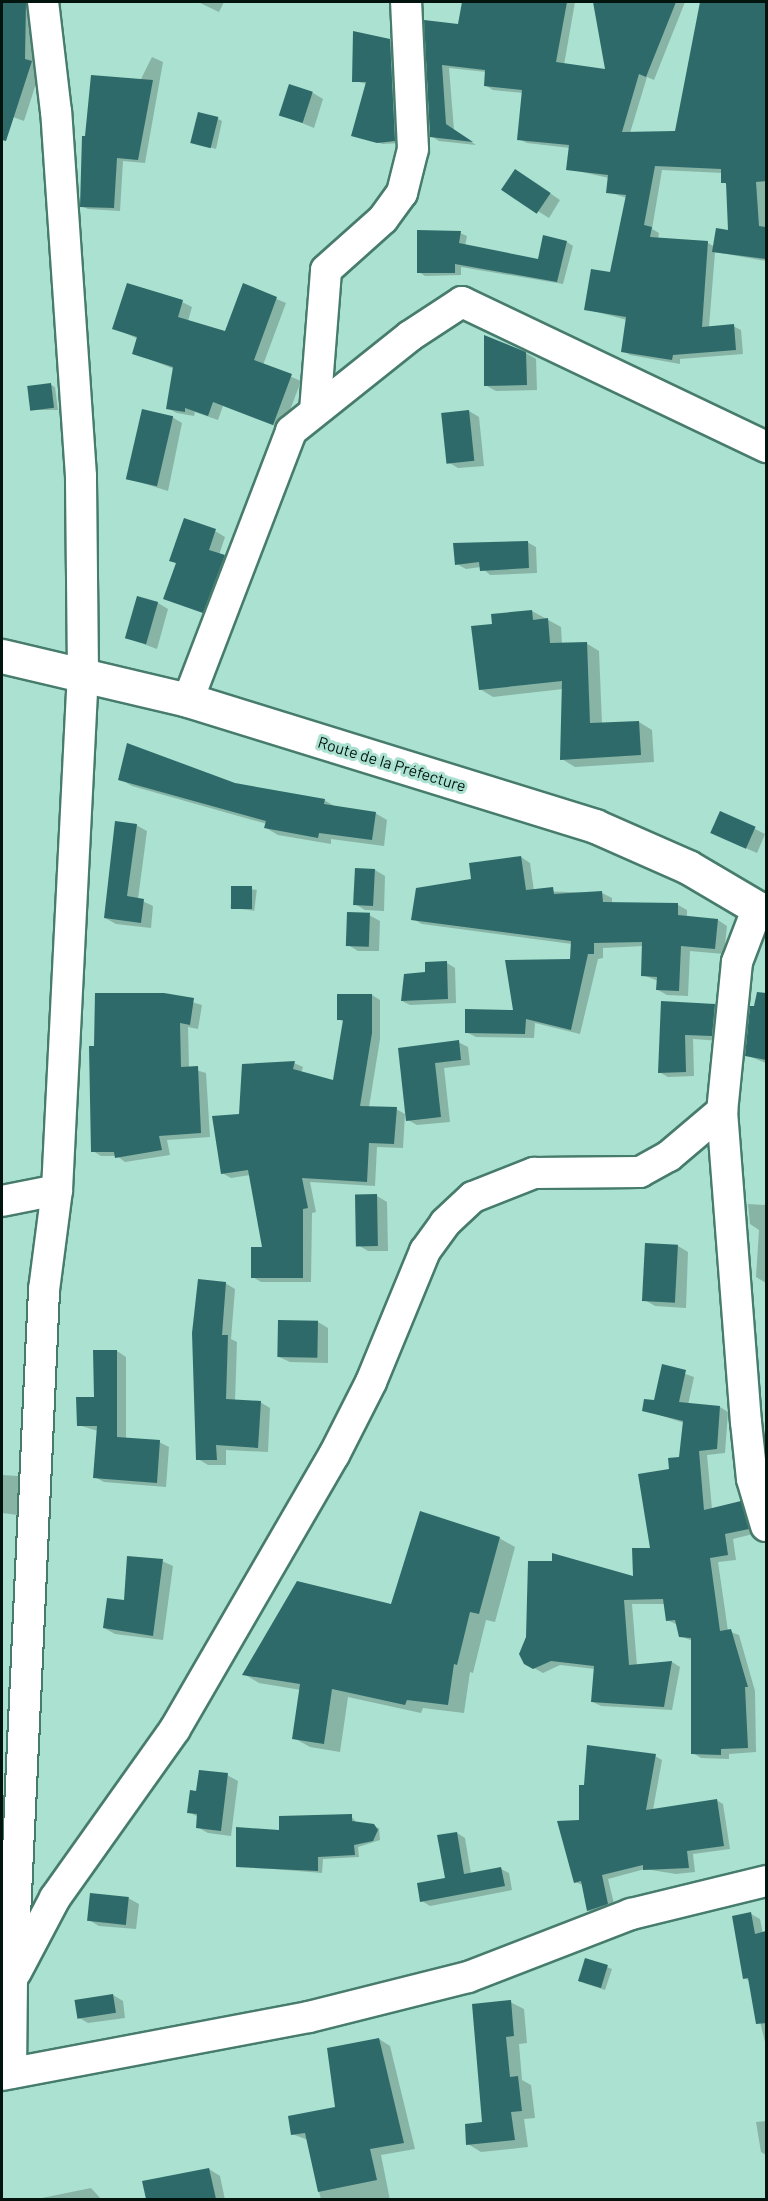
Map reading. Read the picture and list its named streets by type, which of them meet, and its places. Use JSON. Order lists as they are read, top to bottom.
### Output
{
  "streets": {
    "street": ["Route de la Préfecture"]
  }
}
